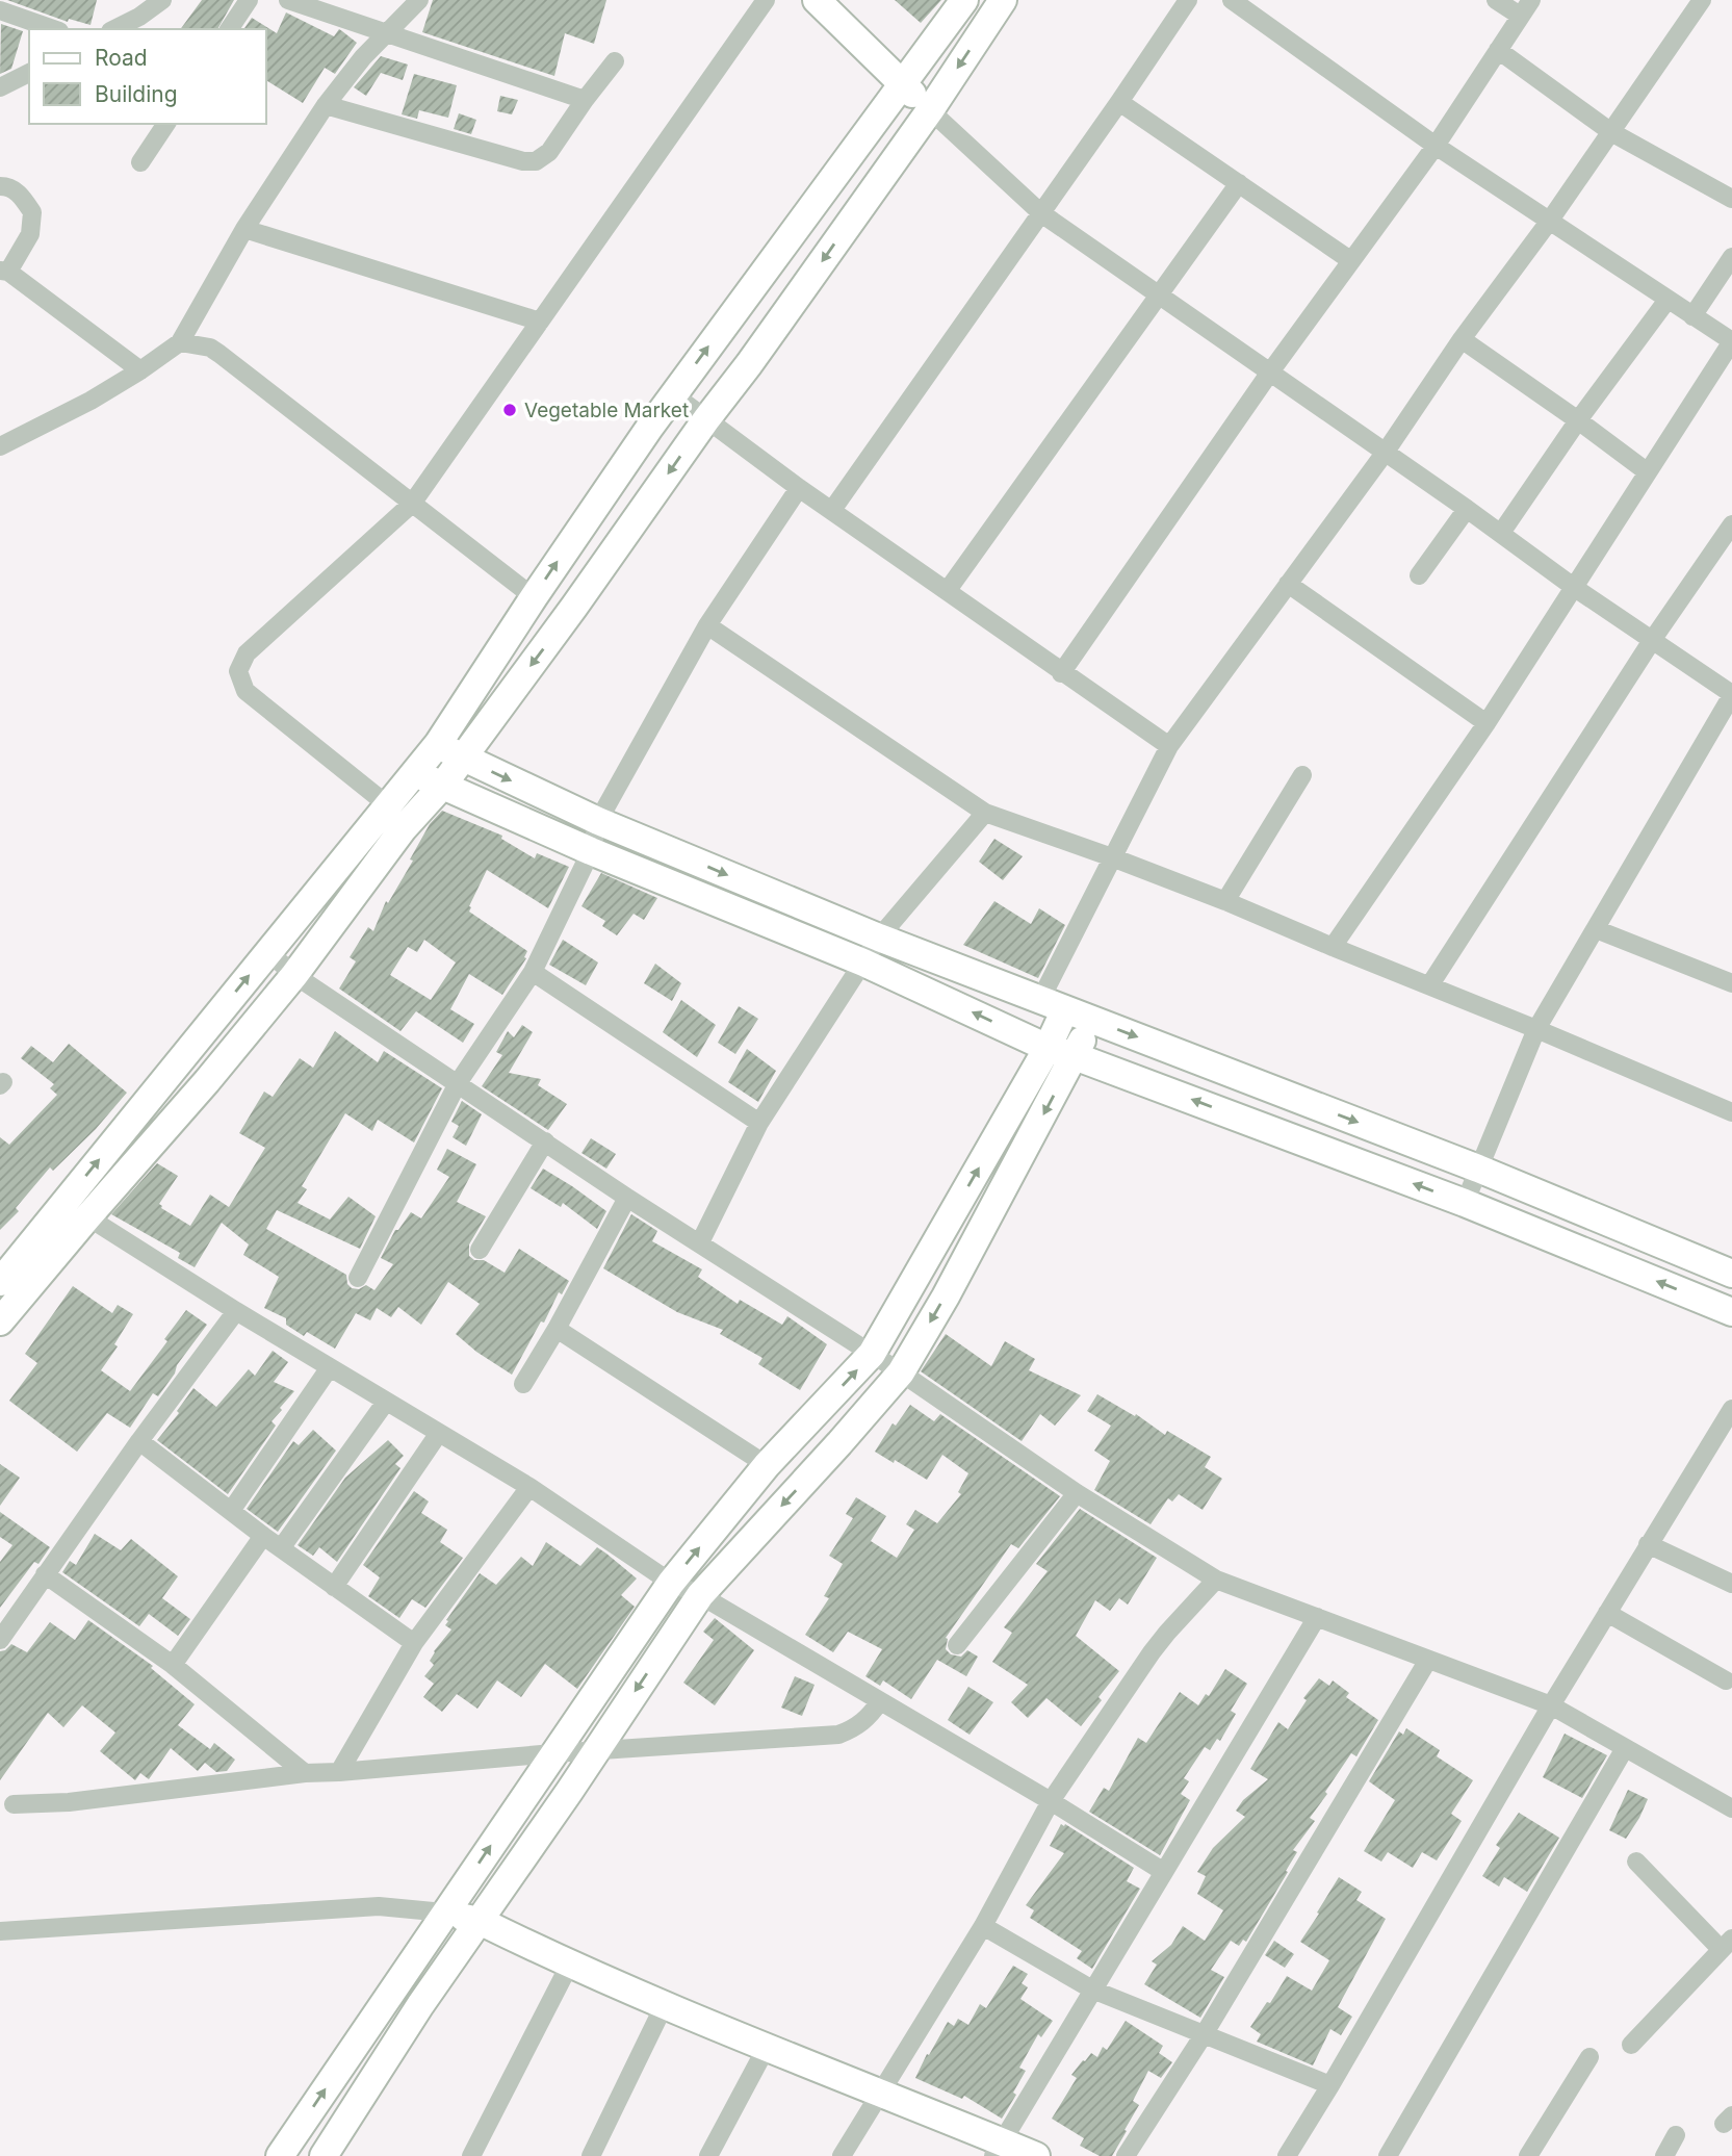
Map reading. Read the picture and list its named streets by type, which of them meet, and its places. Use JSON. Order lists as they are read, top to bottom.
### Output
{
  "places": ["Vegetable Market"],
  "legend": ["Road", "Building"]
}
